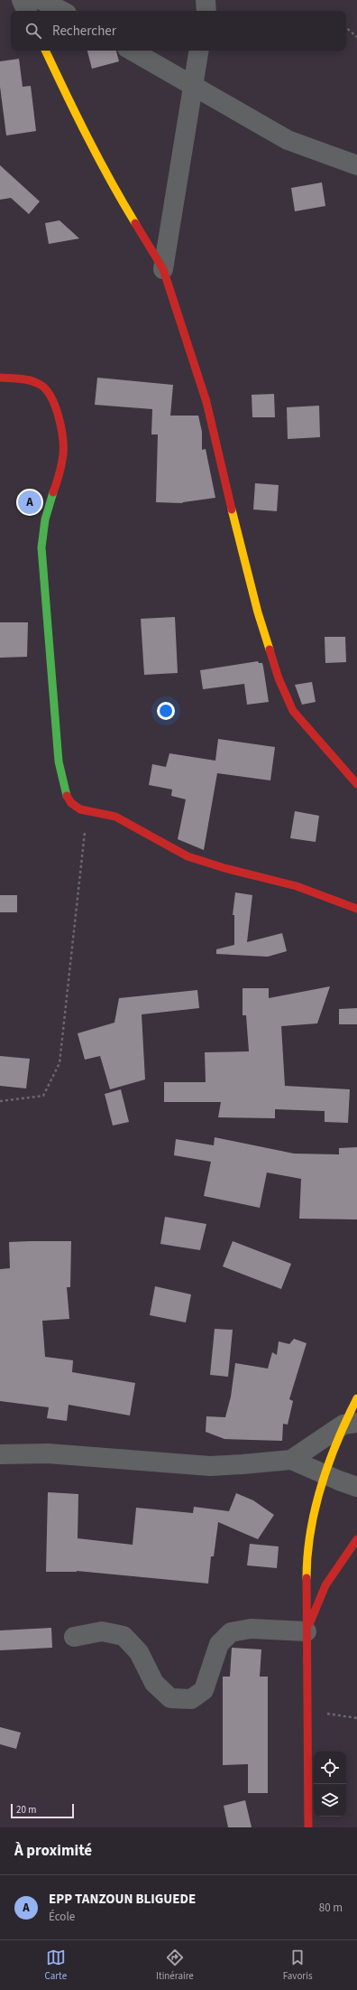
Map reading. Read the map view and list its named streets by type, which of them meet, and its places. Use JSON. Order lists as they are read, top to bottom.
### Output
{
  "scale_bar": "20 m",
  "page": {
    "search": "Rechercher",
    "pins": "A",
    "scale": "20 m",
    "heading": "À proximité",
    "list": [
      {
        "mark": "A",
        "name": "EPP TANZOUN BLIGUEDE",
        "note": "École",
        "value": "80 m"
      }
    ],
    "nav": ["Carte", "Itinéraire", "Favoris"]
  }
}
